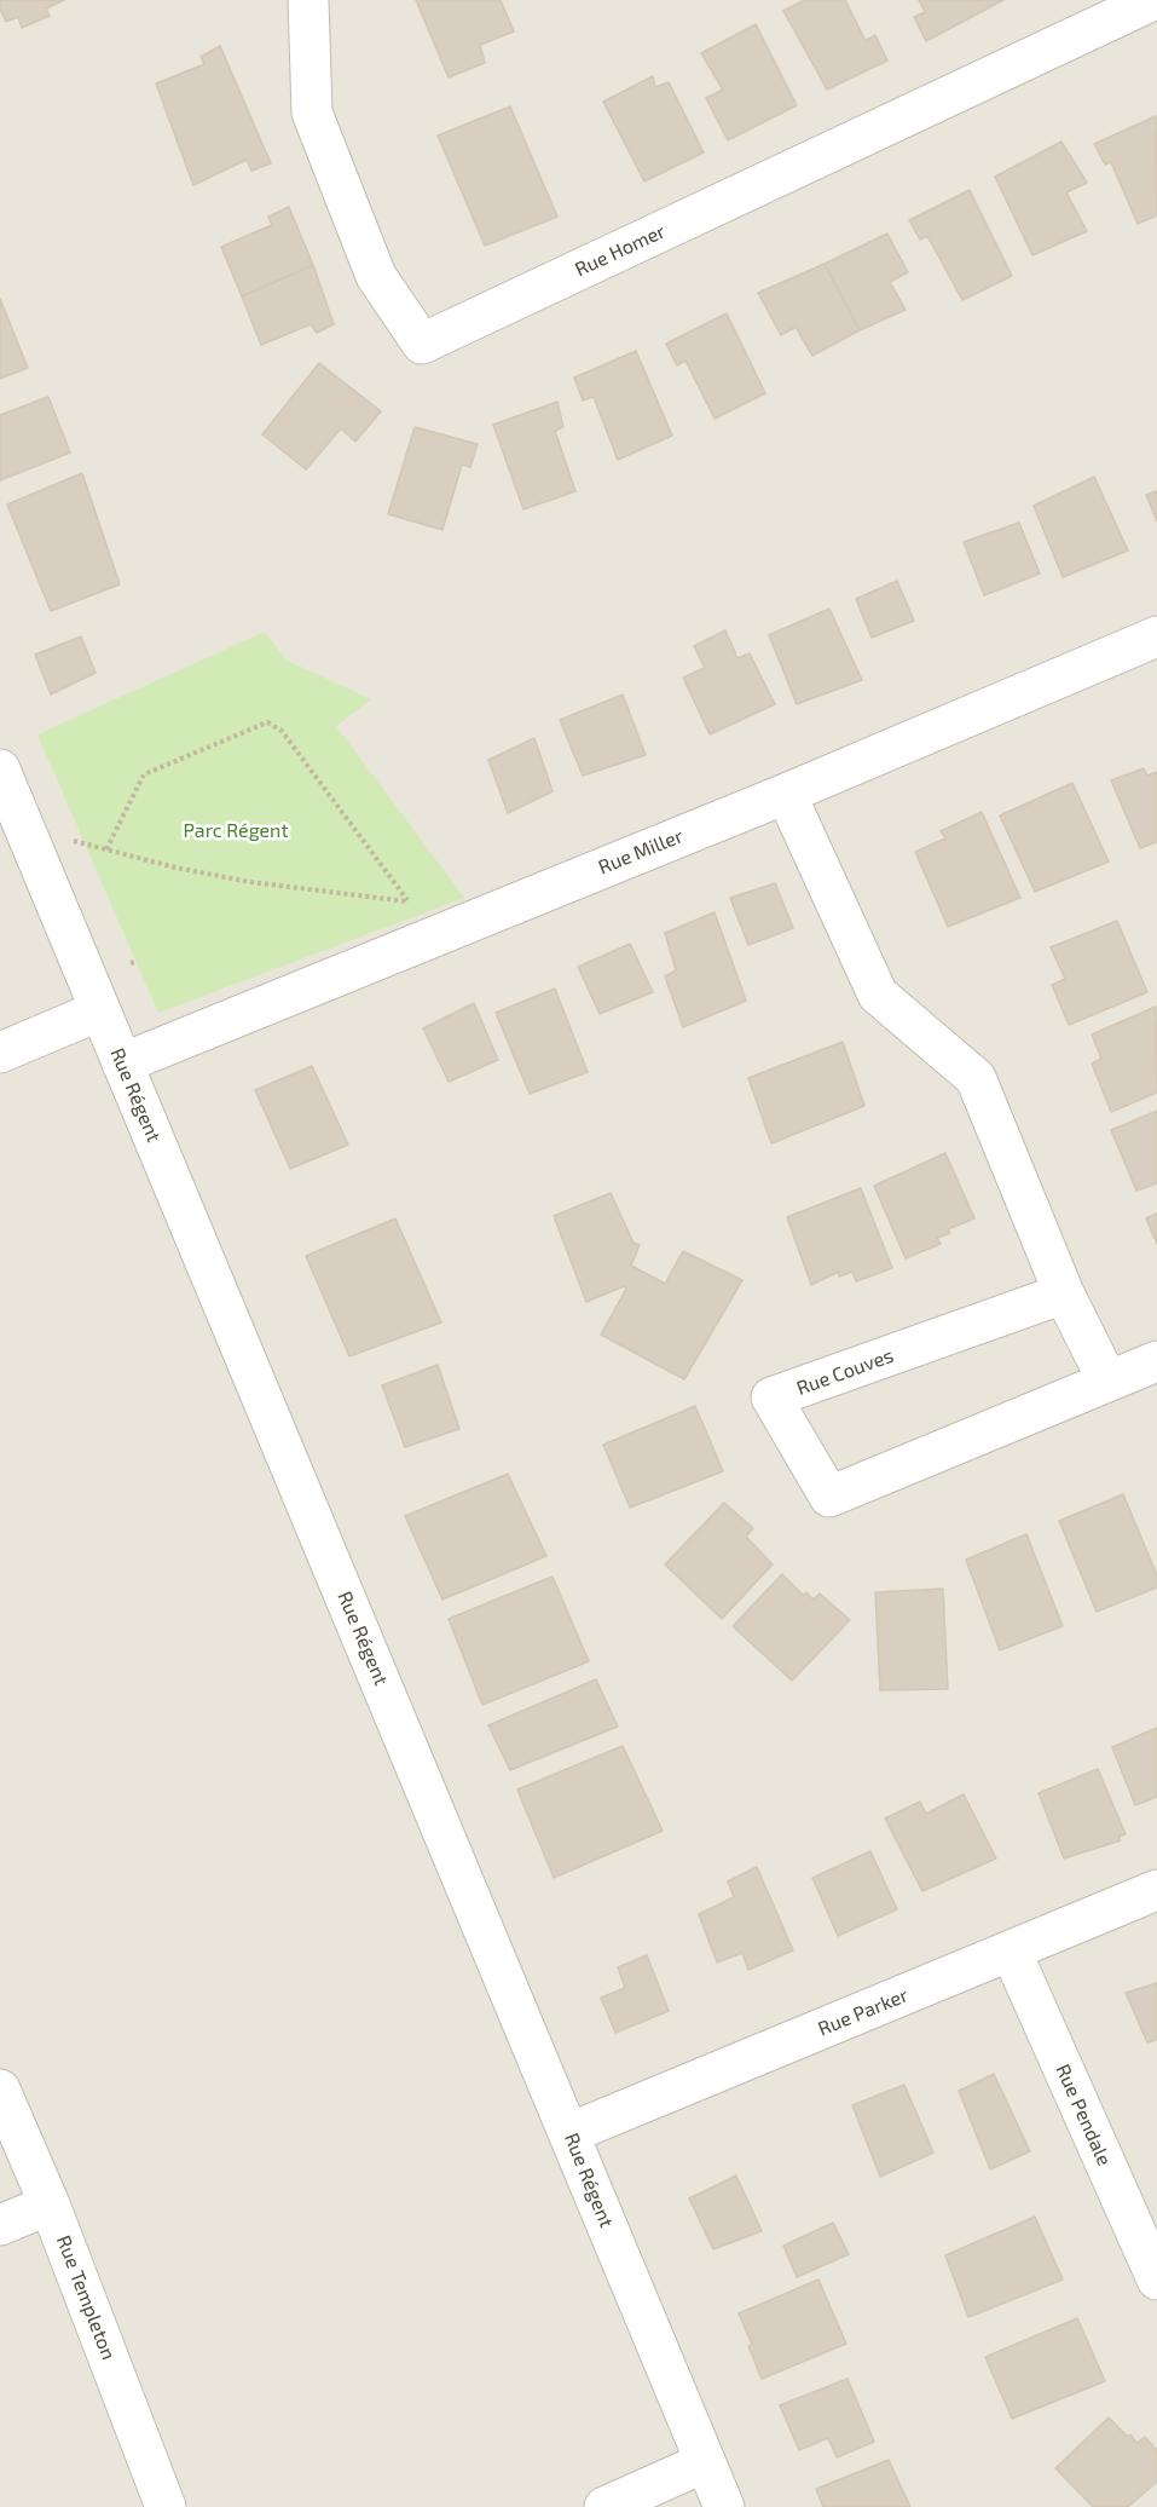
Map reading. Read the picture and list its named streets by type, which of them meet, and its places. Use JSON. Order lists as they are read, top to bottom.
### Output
{
  "streets": {
    "street": [
      "Rue Homer",
      "Rue Miller",
      "Rue Régent",
      "Rue Couves",
      "Rue Parker",
      "Rue Pendale",
      "Rue Templeton"
    ]
  },
  "crossings": [
    ["Rue Miller", "Rue Régent"],
    ["Rue Régent", "Rue Parker"],
    ["Rue Parker", "Rue Pendale"]
  ],
  "parks": ["Parc Régent"]
}
